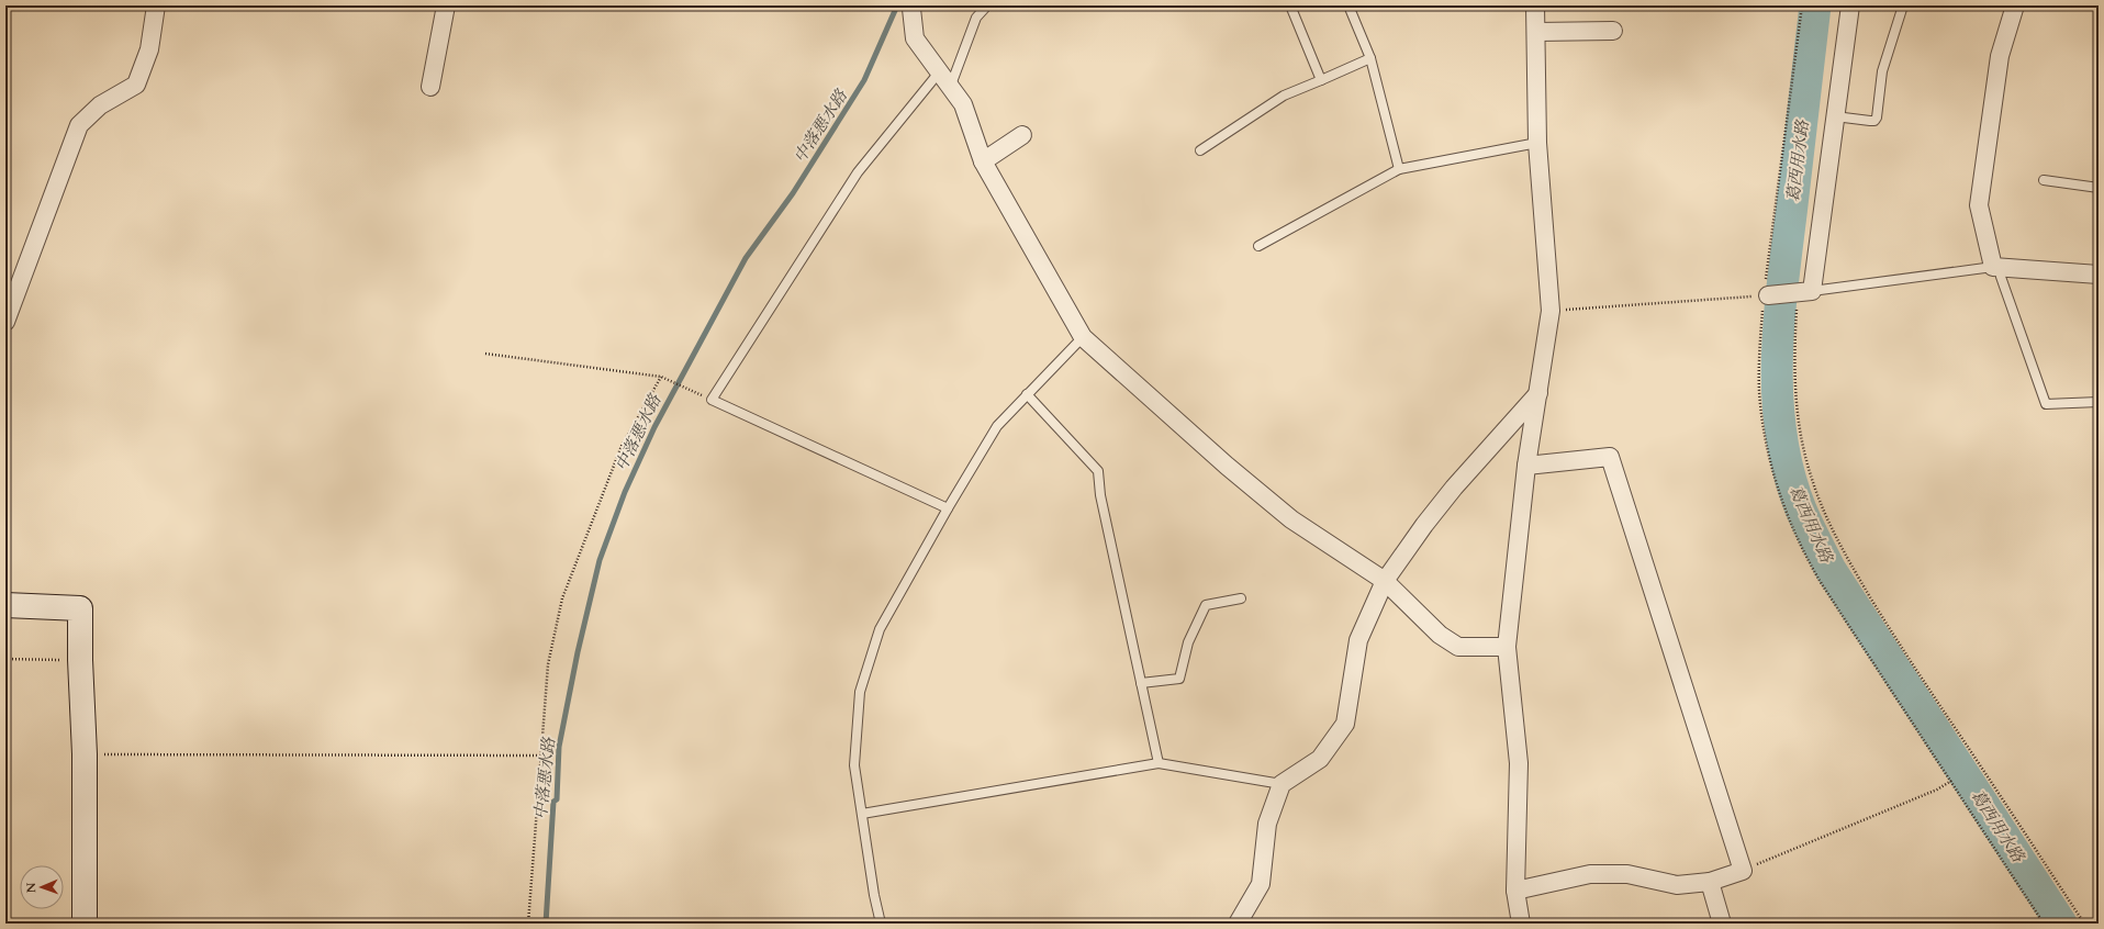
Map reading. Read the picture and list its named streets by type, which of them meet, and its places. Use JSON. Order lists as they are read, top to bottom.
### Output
{
  "water": ["中落悪水路", "葛西用水路"],
  "north": "left"
}
